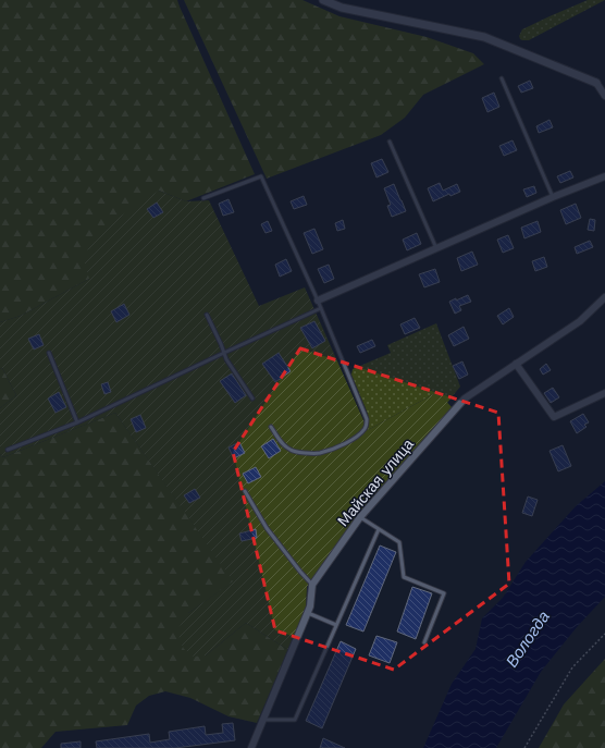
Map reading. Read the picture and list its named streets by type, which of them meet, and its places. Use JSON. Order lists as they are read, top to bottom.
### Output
{
  "streets": {
    "street": ["Майская улица"]
  },
  "water": ["Вологда"]
}
